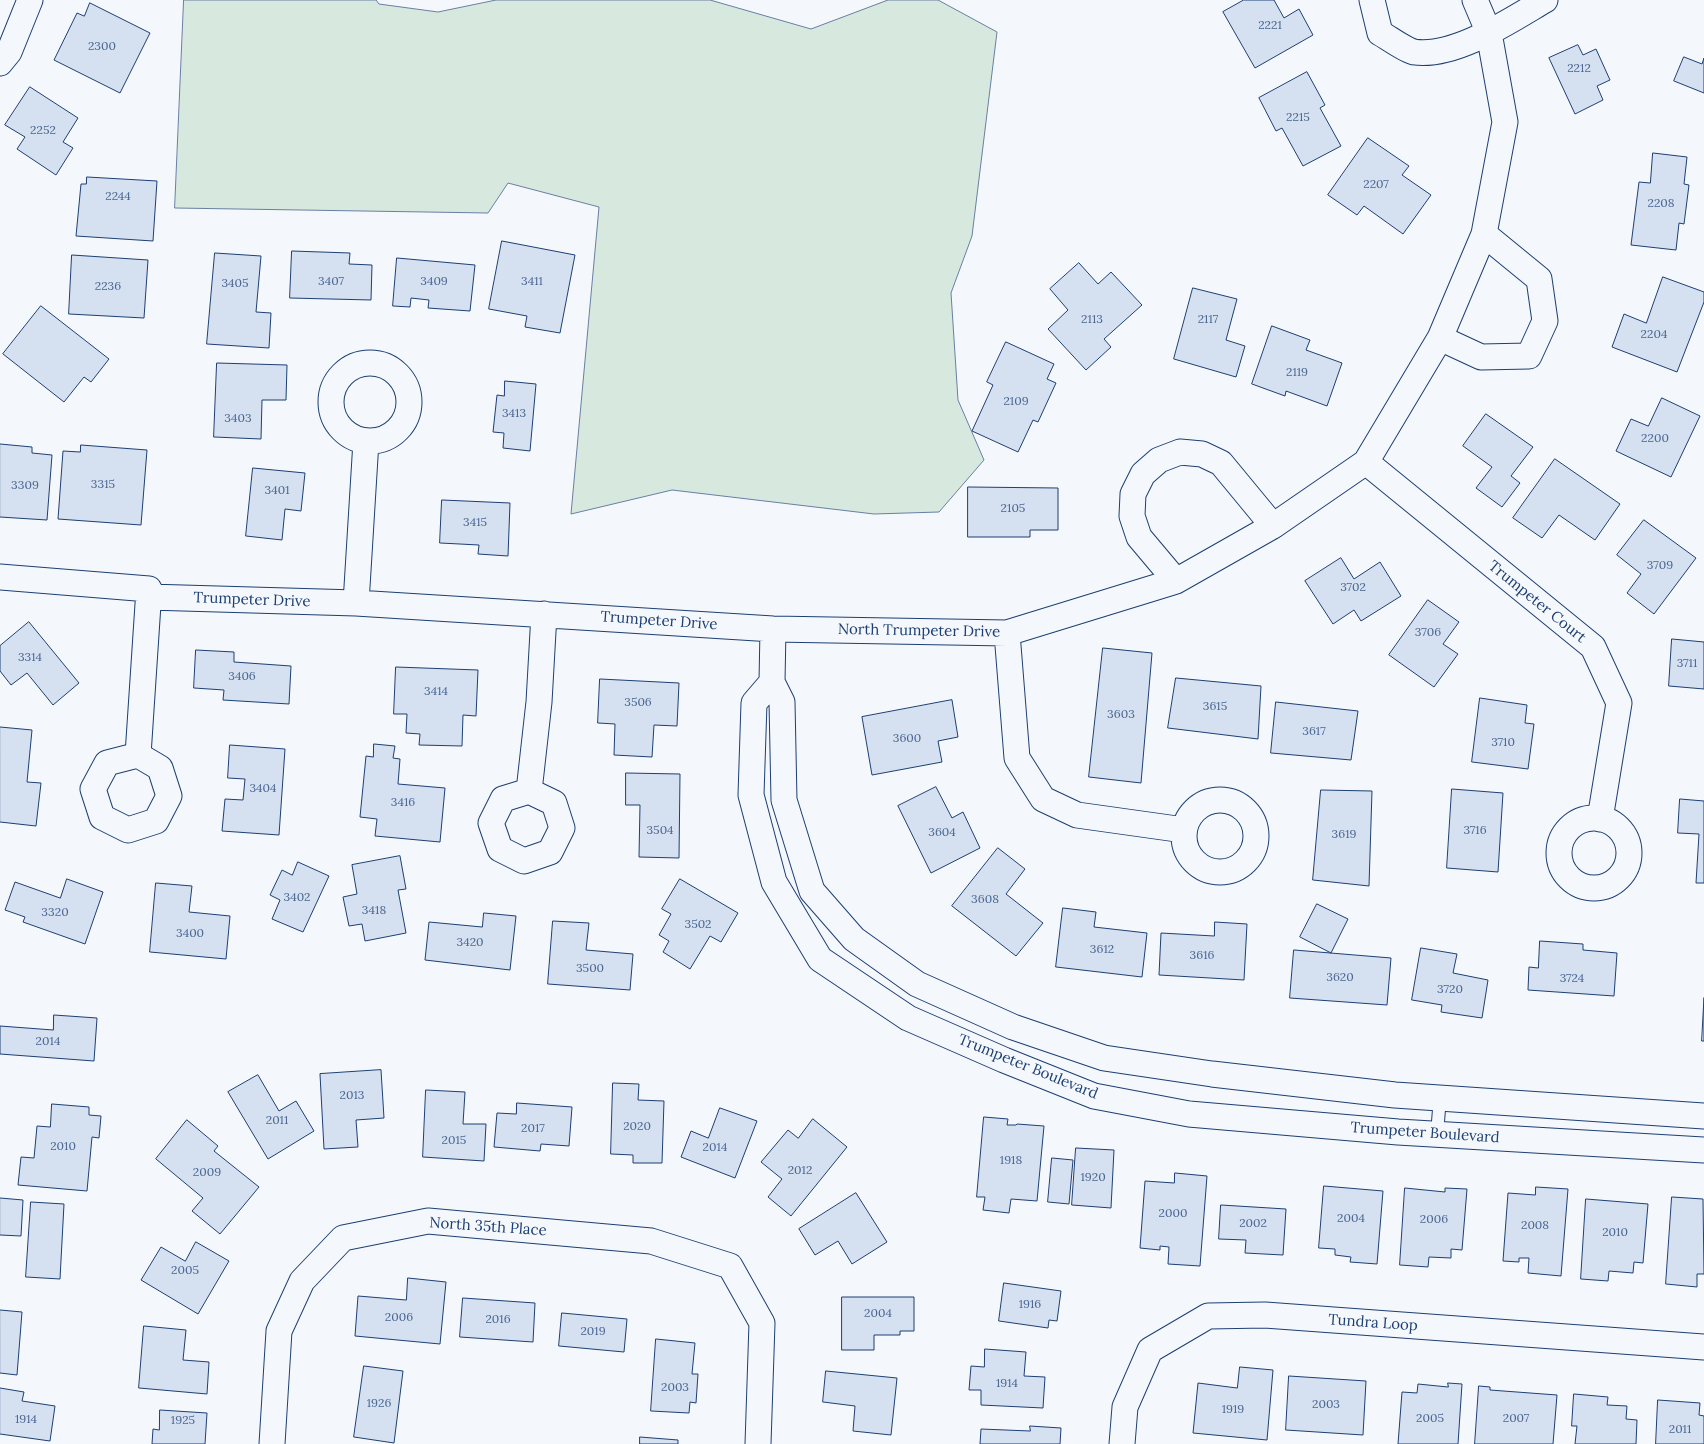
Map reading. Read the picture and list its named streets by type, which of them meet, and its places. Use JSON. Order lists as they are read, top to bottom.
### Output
{
  "streets": {
    "street": [
      "Trumpeter Drive",
      "Trumpeter Court",
      "North Trumpeter Drive",
      "Trumpeter Boulevard",
      "North 35th Place",
      "Tundra Loop"
    ]
  },
  "crossings": [
    ["Trumpeter Drive", "North Trumpeter Drive"],
    ["Trumpeter Drive", "Trumpeter Boulevard"],
    ["Trumpeter Court", "North Trumpeter Drive"],
    ["North Trumpeter Drive", "Trumpeter Boulevard"]
  ],
  "house_numbers": [
    "2221",
    "2300",
    "2212",
    "2215",
    "2252",
    "2207",
    "2244",
    "2208",
    "3407",
    "3409",
    "3411",
    "3405",
    "2236",
    "2113",
    "2117",
    "2204",
    "2119",
    "2109",
    "3413",
    "3403",
    "2200",
    "3315",
    "3309",
    "3401",
    "2105",
    "3415",
    "3709",
    "3702",
    "3706",
    "3314",
    "3711",
    "3406",
    "3414",
    "3506",
    "3615",
    "3603",
    "3617",
    "3600",
    "3710",
    "3404",
    "3416",
    "3504",
    "3716",
    "3604",
    "3619",
    "3402",
    "3608",
    "3418",
    "3320",
    "3502",
    "3400",
    "3420",
    "3612",
    "3616",
    "3500",
    "3620",
    "3724",
    "3720",
    "2014",
    "2013",
    "2011",
    "2020",
    "2017",
    "2015",
    "2010",
    "2014",
    "1918",
    "2012",
    "2009",
    "1920",
    "2000",
    "2004",
    "2006",
    "2002",
    "2008",
    "2010",
    "2005",
    "1916",
    "2004",
    "2006",
    "2016",
    "2019",
    "1914",
    "2003",
    "1926",
    "2003",
    "1919",
    "2005",
    "2007",
    "1914",
    "1925",
    "2011"
  ]
}
